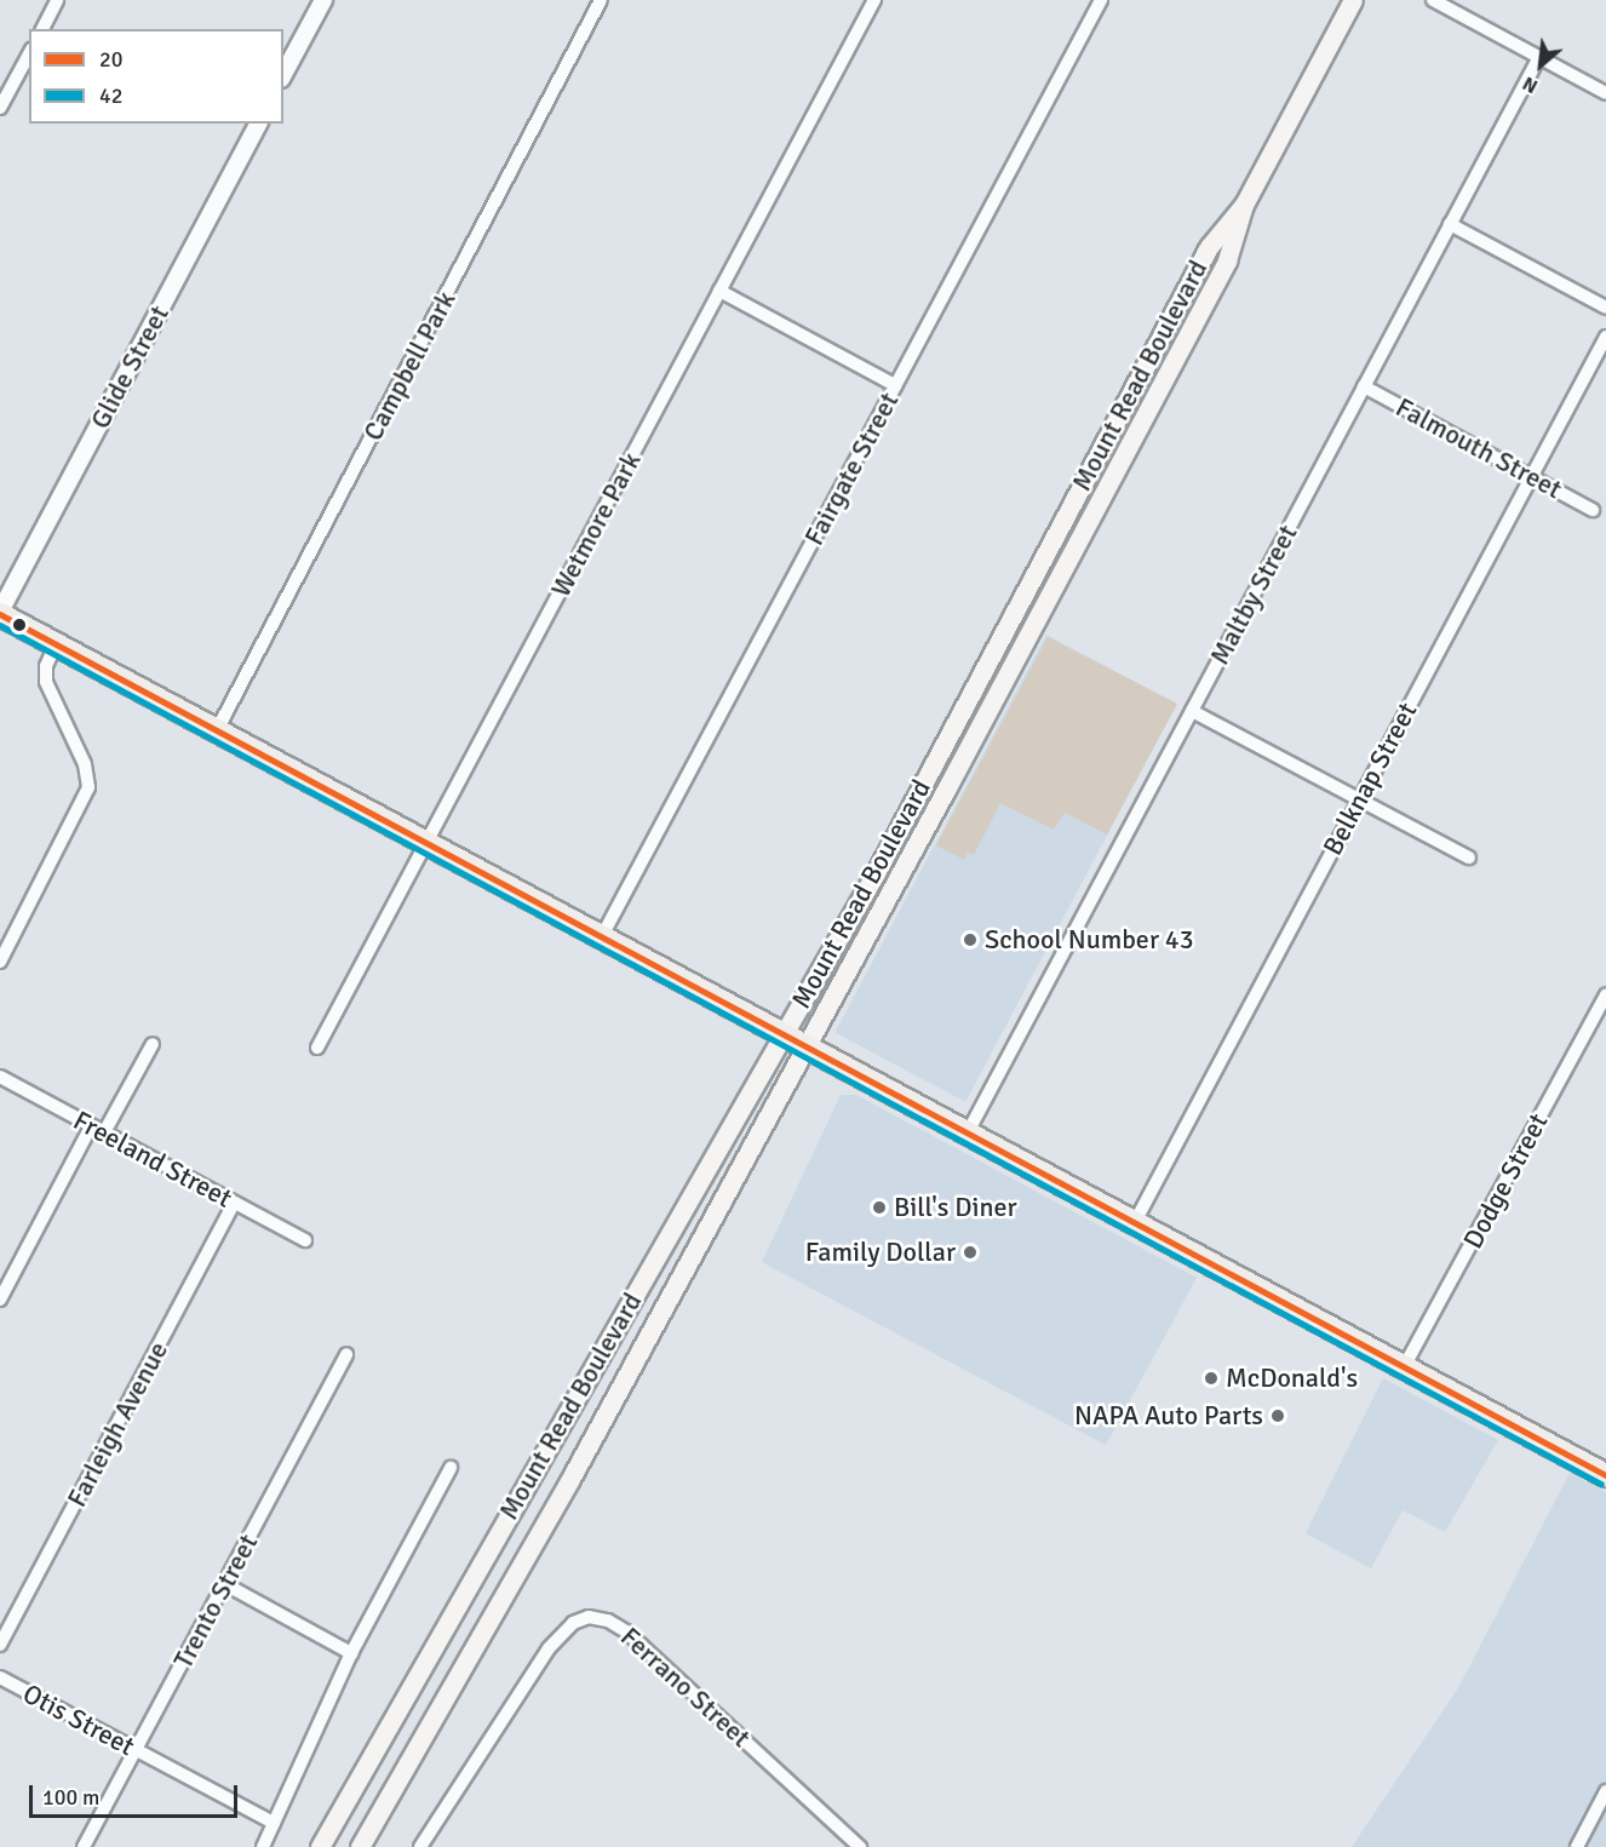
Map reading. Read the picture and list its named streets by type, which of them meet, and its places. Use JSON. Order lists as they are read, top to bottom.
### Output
{
  "streets": {
    "main road": ["Mount Read Boulevard"],
    "street": [
      "Campbell Park",
      "Glide Street",
      "Falmouth Street",
      "Fairgate Street",
      "Wetmore Park",
      "Maltby Street",
      "Belknap Street",
      "Freeland Street",
      "Dodge Street",
      "Farleigh Avenue",
      "Trento Street",
      "Ferrano Street",
      "Otis Street"
    ]
  },
  "crossings": [
    ["Falmouth Street", "Maltby Street"],
    ["Falmouth Street", "Belknap Street"],
    ["Freeland Street", "Farleigh Avenue"],
    ["Trento Street", "Otis Street"]
  ],
  "places": [
    "School Number 43",
    "Bill's Diner",
    "Family Dollar",
    "McDonald's",
    "NAPA Auto Parts"
  ],
  "lines": ["transit line 20", "transit line 42"],
  "legend": ["20", "42"],
  "scale_bar": "100 m",
  "north": "bottom left"
}
